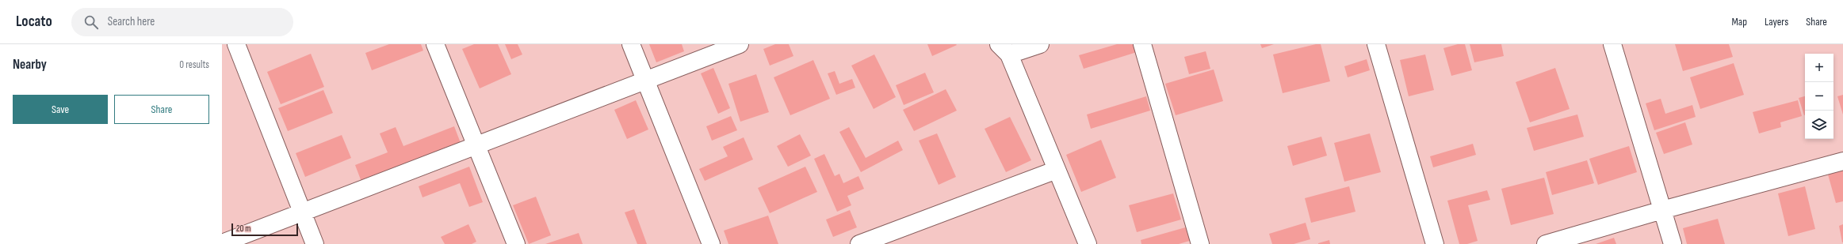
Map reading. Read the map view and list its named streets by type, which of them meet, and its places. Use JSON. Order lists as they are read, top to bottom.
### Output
{
  "scale_bar": "20 m",
  "page": {
    "header": "Locato",
    "search": "Search here",
    "nav": ["Map", "Layers", "Share"],
    "heading": ["Nearby", "0 results"],
    "map_buttons": ["+", "−"],
    "buttons": ["Save", "Share"],
    "scale": "20 m"
  }
}
